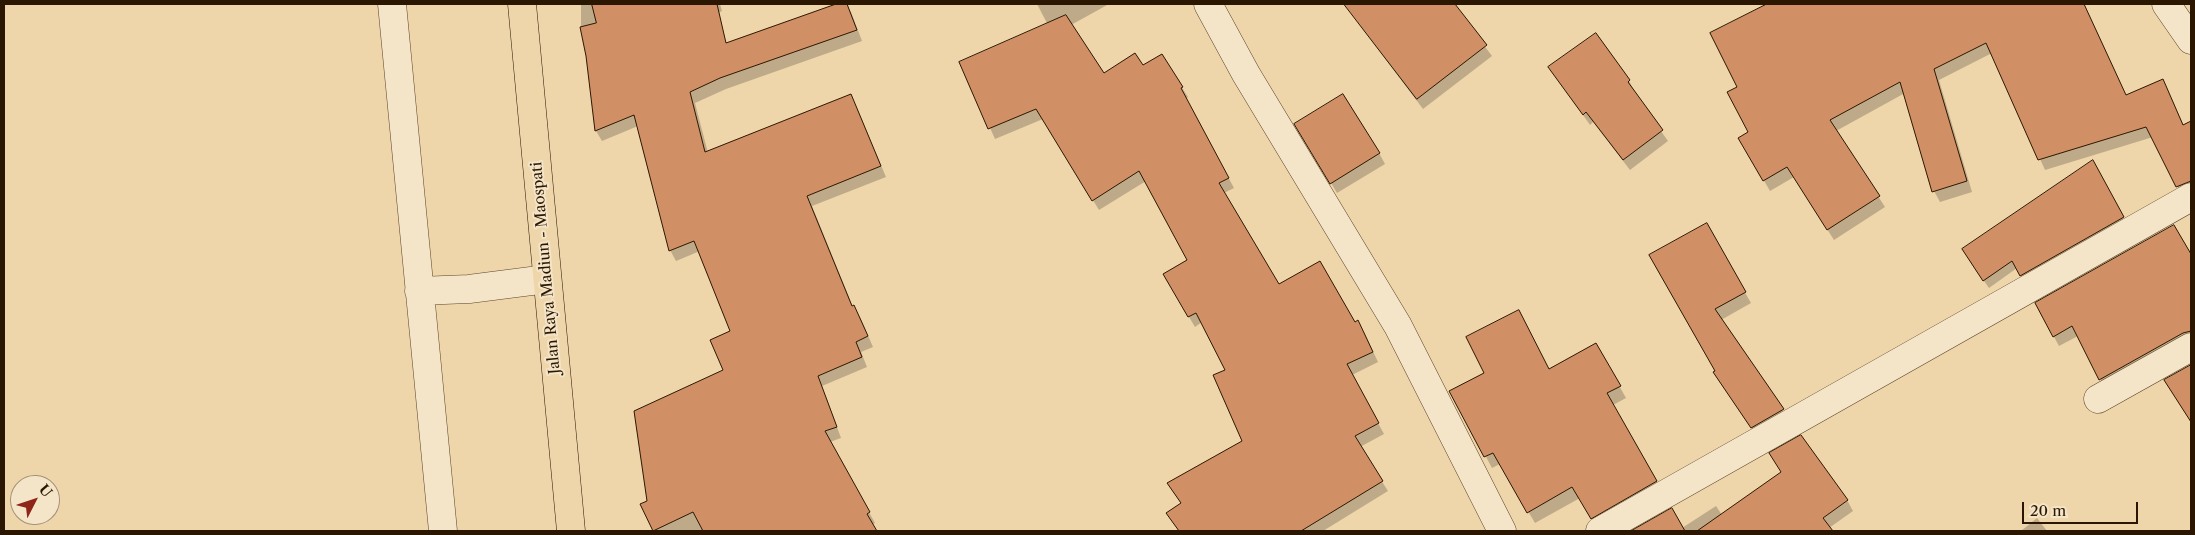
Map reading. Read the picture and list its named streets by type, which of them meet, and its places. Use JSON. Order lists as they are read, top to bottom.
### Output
{
  "streets": {
    "highway": ["Jalan Raya Madiun - Maospati"]
  },
  "scale_bar": "20 m",
  "north": "top right"
}
